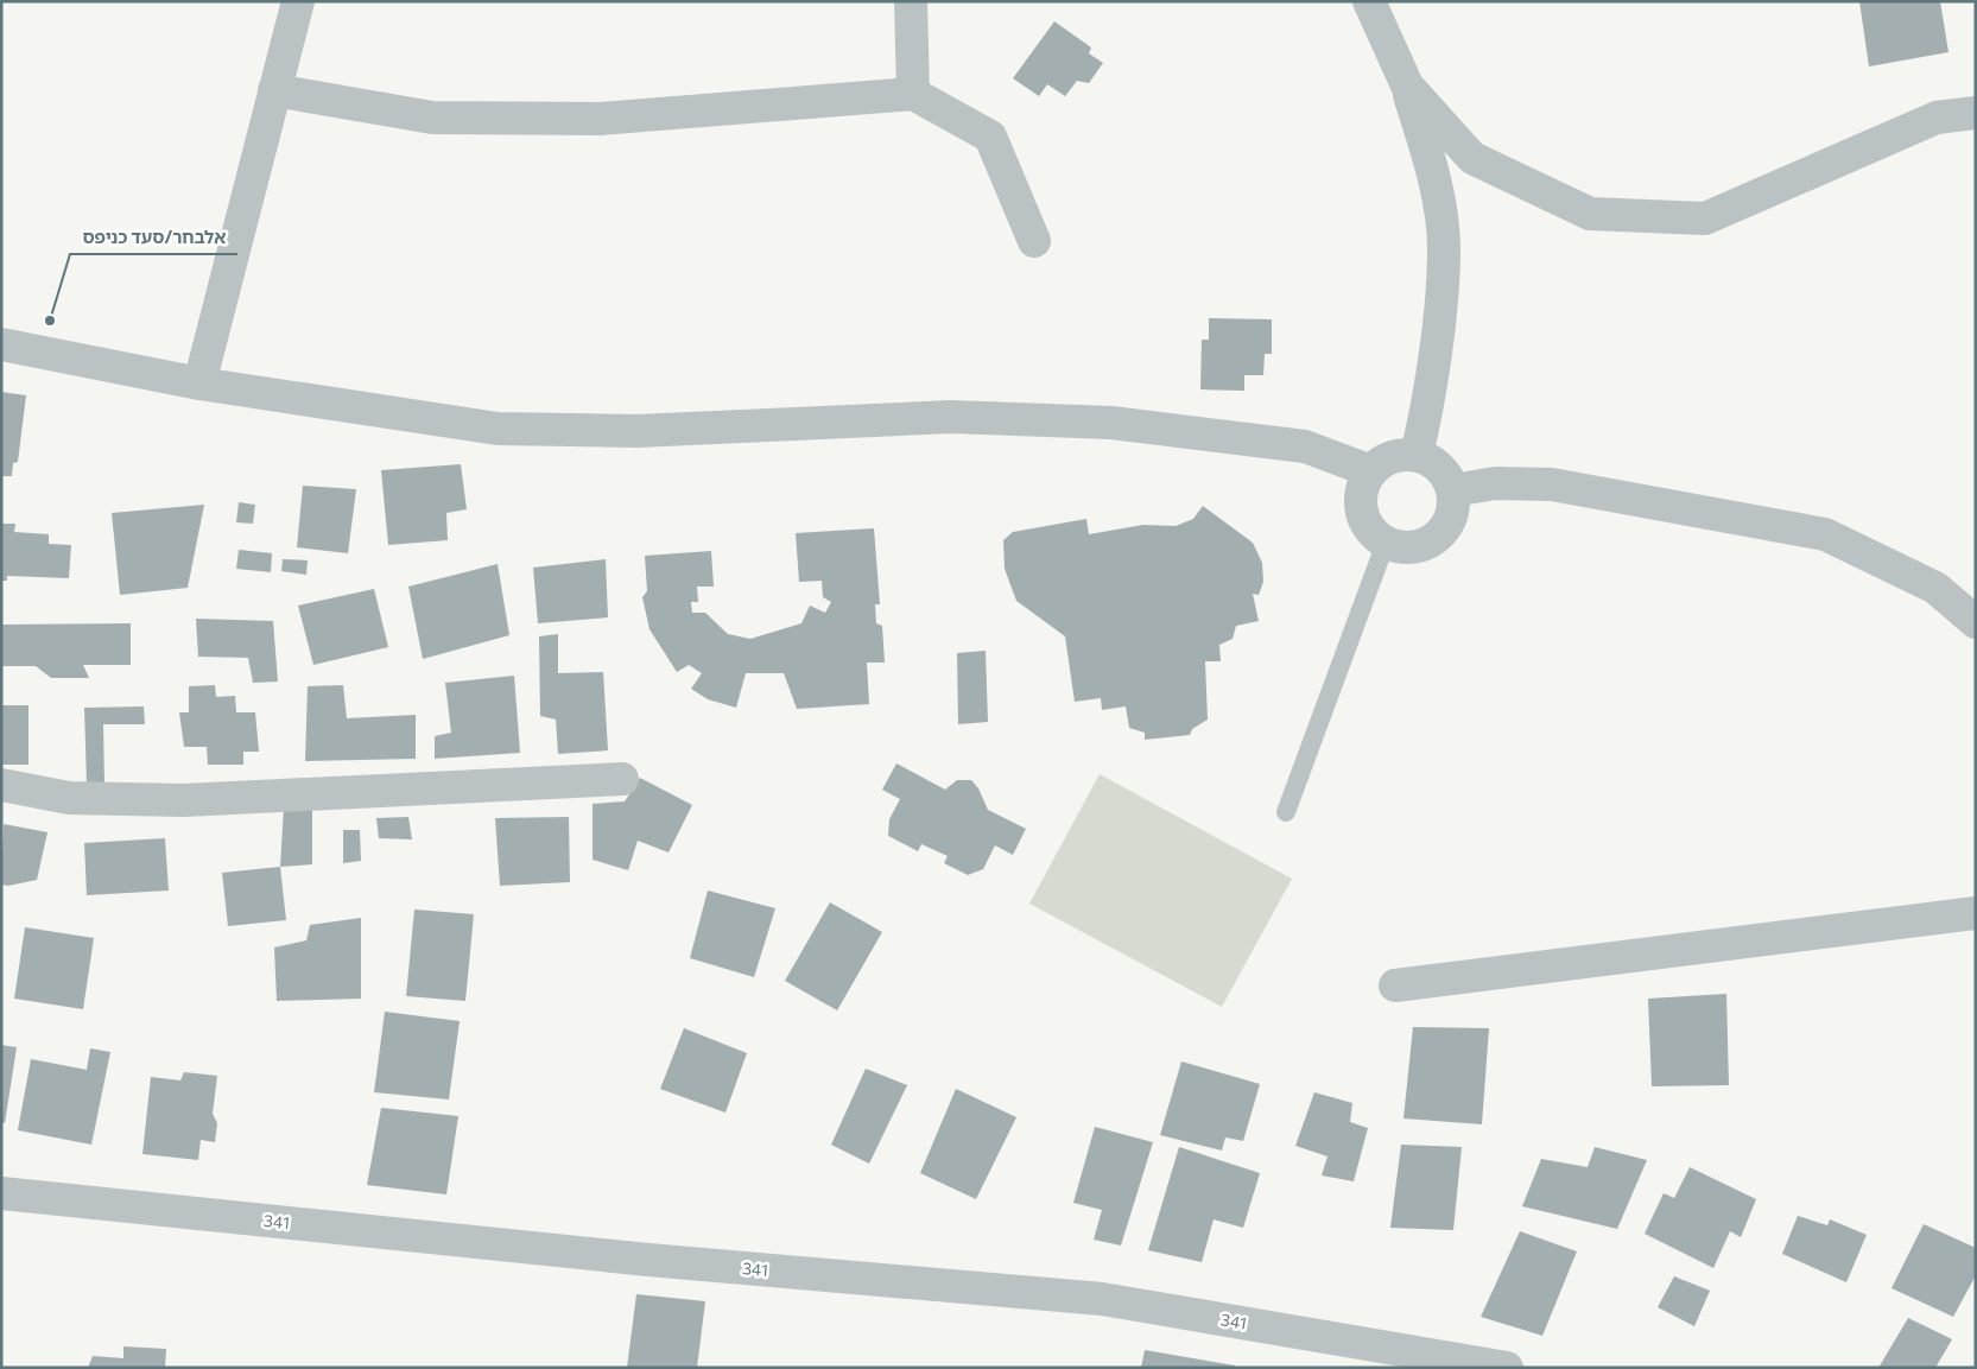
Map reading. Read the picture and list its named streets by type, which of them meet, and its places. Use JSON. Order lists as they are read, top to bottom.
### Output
{
  "streets": {
    "street": ["341"]
  },
  "places": ["אלבחר/סעד כניפס"]
}
